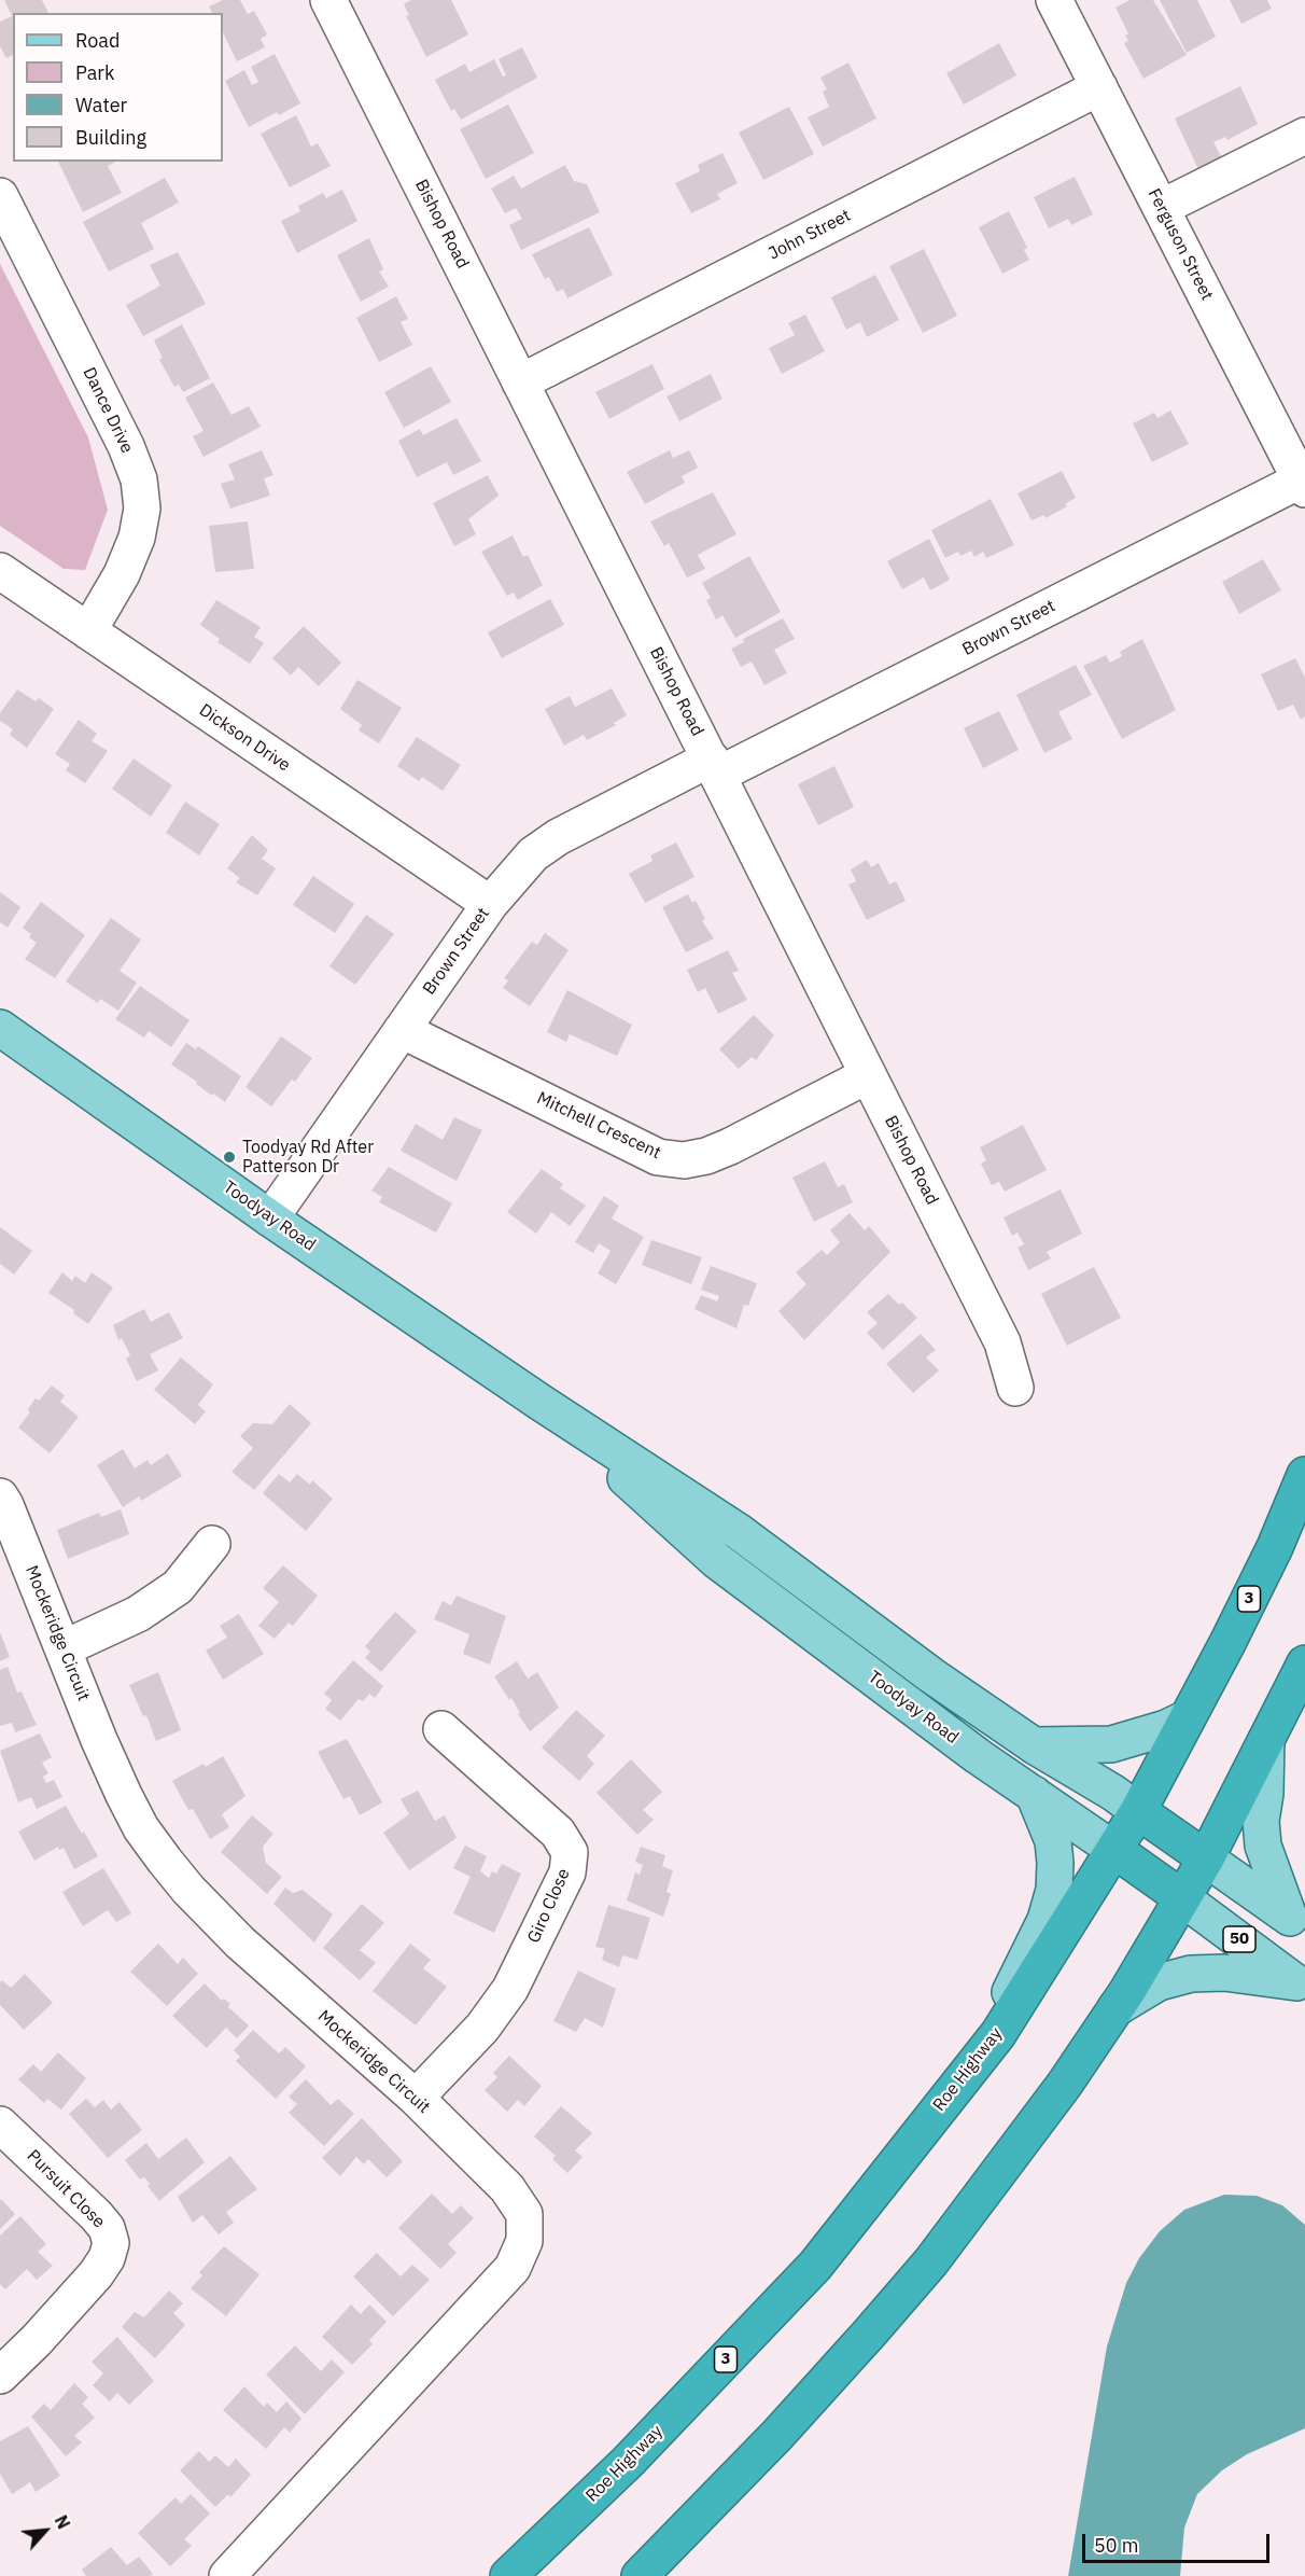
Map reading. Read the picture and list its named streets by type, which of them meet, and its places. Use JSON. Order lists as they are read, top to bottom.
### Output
{
  "streets": {
    "highway": [
      "Toodyay Road",
      "3",
      "50",
      "Roe Highway"
    ],
    "street": [
      "Bishop Road",
      "John Street",
      "Ferguson Street",
      "Dance Drive",
      "Brown Street",
      "Dickson Drive",
      "Mitchell Crescent",
      "Mockeridge Circuit",
      "Giro Close",
      "Pursuit Close"
    ]
  },
  "crossings": [
    ["Bishop Road", "John Street"],
    ["Bishop Road", "Brown Street"],
    ["Bishop Road", "Mitchell Crescent"],
    ["John Street", "Ferguson Street"],
    ["Ferguson Street", "Brown Street"],
    ["Dance Drive", "Dickson Drive"],
    ["Brown Street", "Dickson Drive"],
    ["Brown Street", "Mitchell Crescent"],
    ["Brown Street", "Toodyay Road"],
    ["Toodyay Road", "Roe Highway"],
    ["Mockeridge Circuit", "Giro Close"]
  ],
  "places": ["Toodyay Rd After Patterson Dr"],
  "legend": [
    "Road",
    "Park",
    "Water",
    "Building"
  ],
  "scale_bar": "50 m",
  "north": "top right"
}
